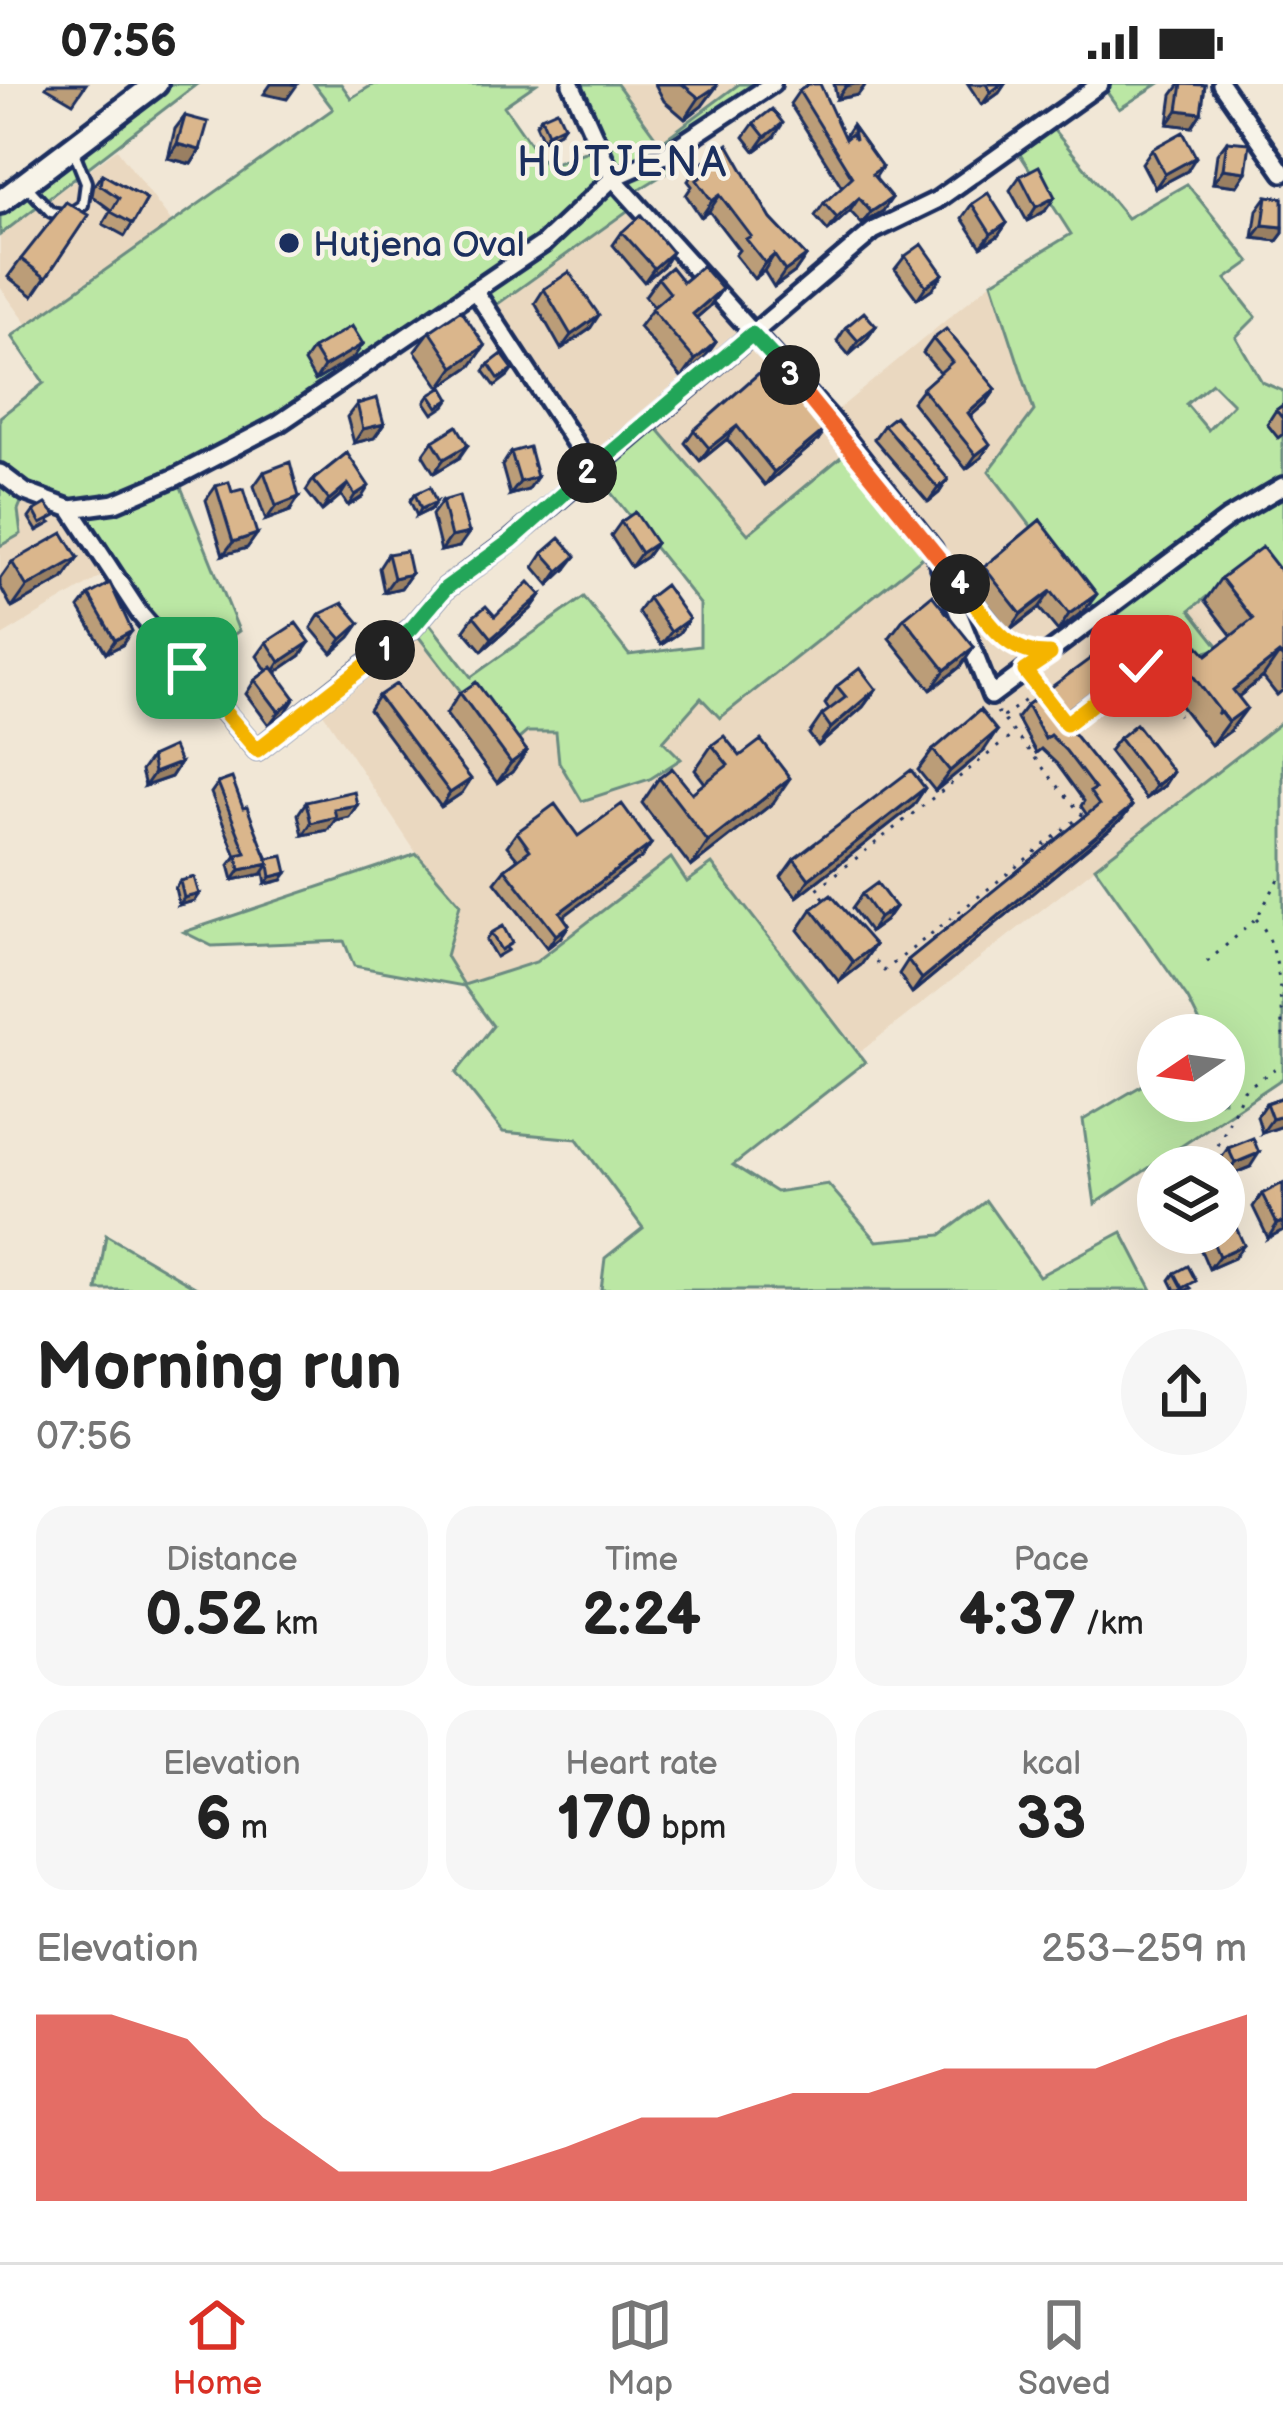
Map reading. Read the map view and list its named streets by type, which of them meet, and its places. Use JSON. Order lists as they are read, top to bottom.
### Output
{
  "districts": ["HUTJENA"],
  "places": ["Hutjena Oval"],
  "north": "left",
  "page": {
    "status": "07:56",
    "pins": [
      "3",
      "2",
      "4",
      "1"
    ],
    "heading": ["Morning run", "07:56"],
    "stats": [
      ["Distance", "0.52 km"],
      ["Time", "2:24"],
      ["Pace", "4:37 /km"],
      ["Elevation", "6 m"],
      ["Heart rate", "170 bpm"],
      ["kcal", "33"]
    ],
    "chart": ["Elevation", "253–259 m"],
    "tabs": ["Home", "Map", "Saved"]
  }
}
